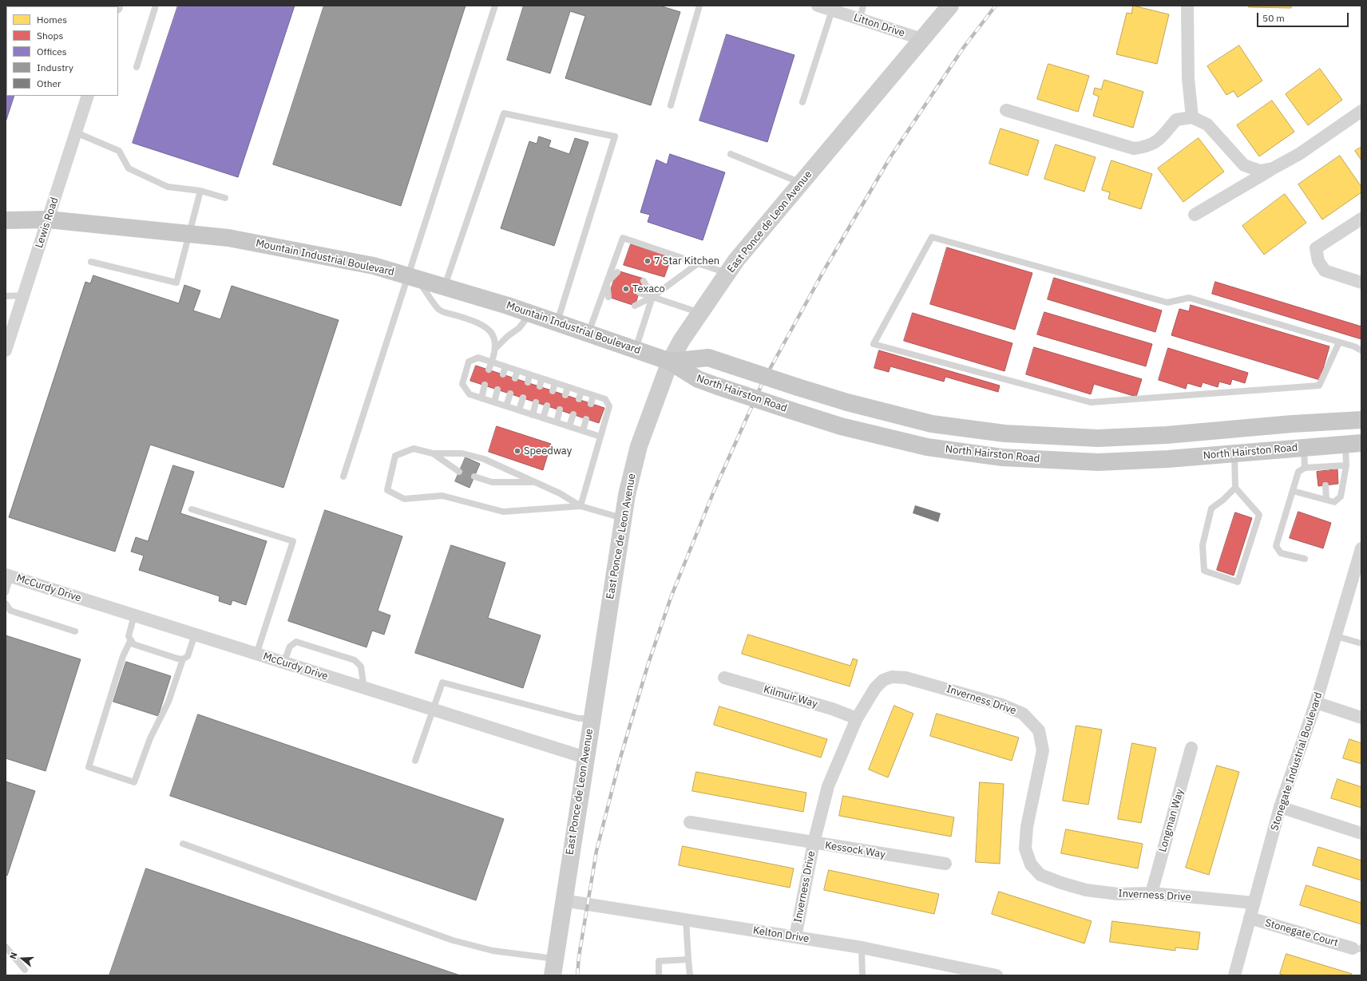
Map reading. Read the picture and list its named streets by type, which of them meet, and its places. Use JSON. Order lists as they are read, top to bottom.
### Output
{
  "streets": {
    "main road": ["East Ponce de Leon Avenue", "Mountain Industrial Boulevard", "North Hairston Road"],
    "street": [
      "Litton Drive",
      "Lewis Road",
      "McCurdy Drive",
      "Kilmuir Way",
      "Inverness Drive",
      "Stonegate Industrial Boulevard",
      "Longman Way",
      "Kessock Way",
      "Stonegate Court",
      "Kelton Drive"
    ]
  },
  "crossings": [
    ["Litton Drive", "East Ponce de Leon Avenue"],
    ["East Ponce de Leon Avenue", "Mountain Industrial Boulevard"],
    ["East Ponce de Leon Avenue", "North Hairston Road"],
    ["East Ponce de Leon Avenue", "McCurdy Drive"],
    ["East Ponce de Leon Avenue", "Kelton Drive"],
    ["Lewis Road", "Mountain Industrial Boulevard"],
    ["Mountain Industrial Boulevard", "North Hairston Road"],
    ["Kilmuir Way", "Inverness Drive"],
    ["Inverness Drive", "Stonegate Industrial Boulevard"],
    ["Inverness Drive", "Longman Way"],
    ["Inverness Drive", "Kessock Way"],
    ["Inverness Drive", "Kelton Drive"],
    ["Stonegate Industrial Boulevard", "Stonegate Court"]
  ],
  "places": ["7 Star Kitchen", "Texaco", "Speedway"],
  "legend": [
    "Homes",
    "Shops",
    "Offices",
    "Industry",
    "Other"
  ],
  "scale_bar": "50 m",
  "north": "left"
}
